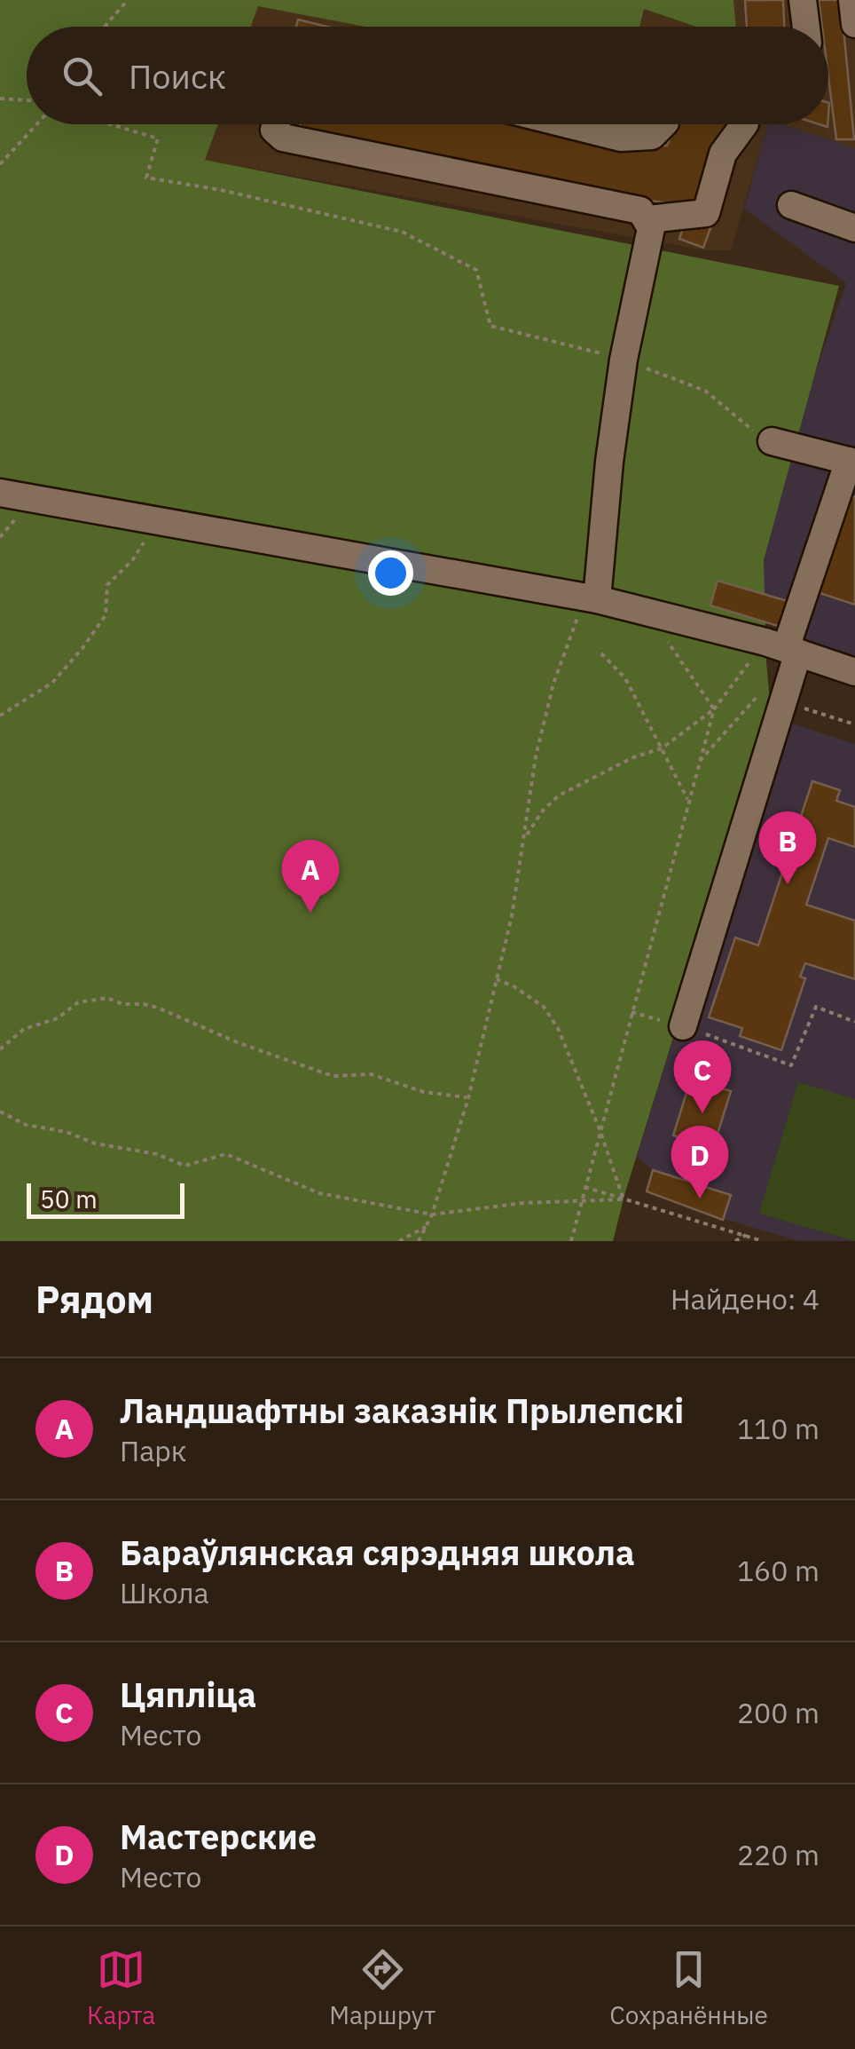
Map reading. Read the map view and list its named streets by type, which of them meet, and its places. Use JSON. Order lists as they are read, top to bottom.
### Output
{
  "scale_bar": "50 m",
  "page": {
    "search": "Поиск",
    "pins": [
      "B",
      "A",
      "C",
      "D"
    ],
    "scale": "50 m",
    "heading": ["Рядом", "Найдено: 4"],
    "list": [
      {
        "mark": "A",
        "name": "Ландшафтны заказнік Прылепскі",
        "note": "Парк",
        "value": "110 m"
      },
      {
        "mark": "B",
        "name": "Бараўлянская сярэдняя школа",
        "note": "Школа",
        "value": "160 m"
      },
      {
        "mark": "C",
        "name": "Цяпліца",
        "note": "Место",
        "value": "200 m"
      },
      {
        "mark": "D",
        "name": "Мастерские",
        "note": "Место",
        "value": "220 m"
      }
    ],
    "nav": ["Карта", "Маршрут", "Сохранённые"]
  }
}
